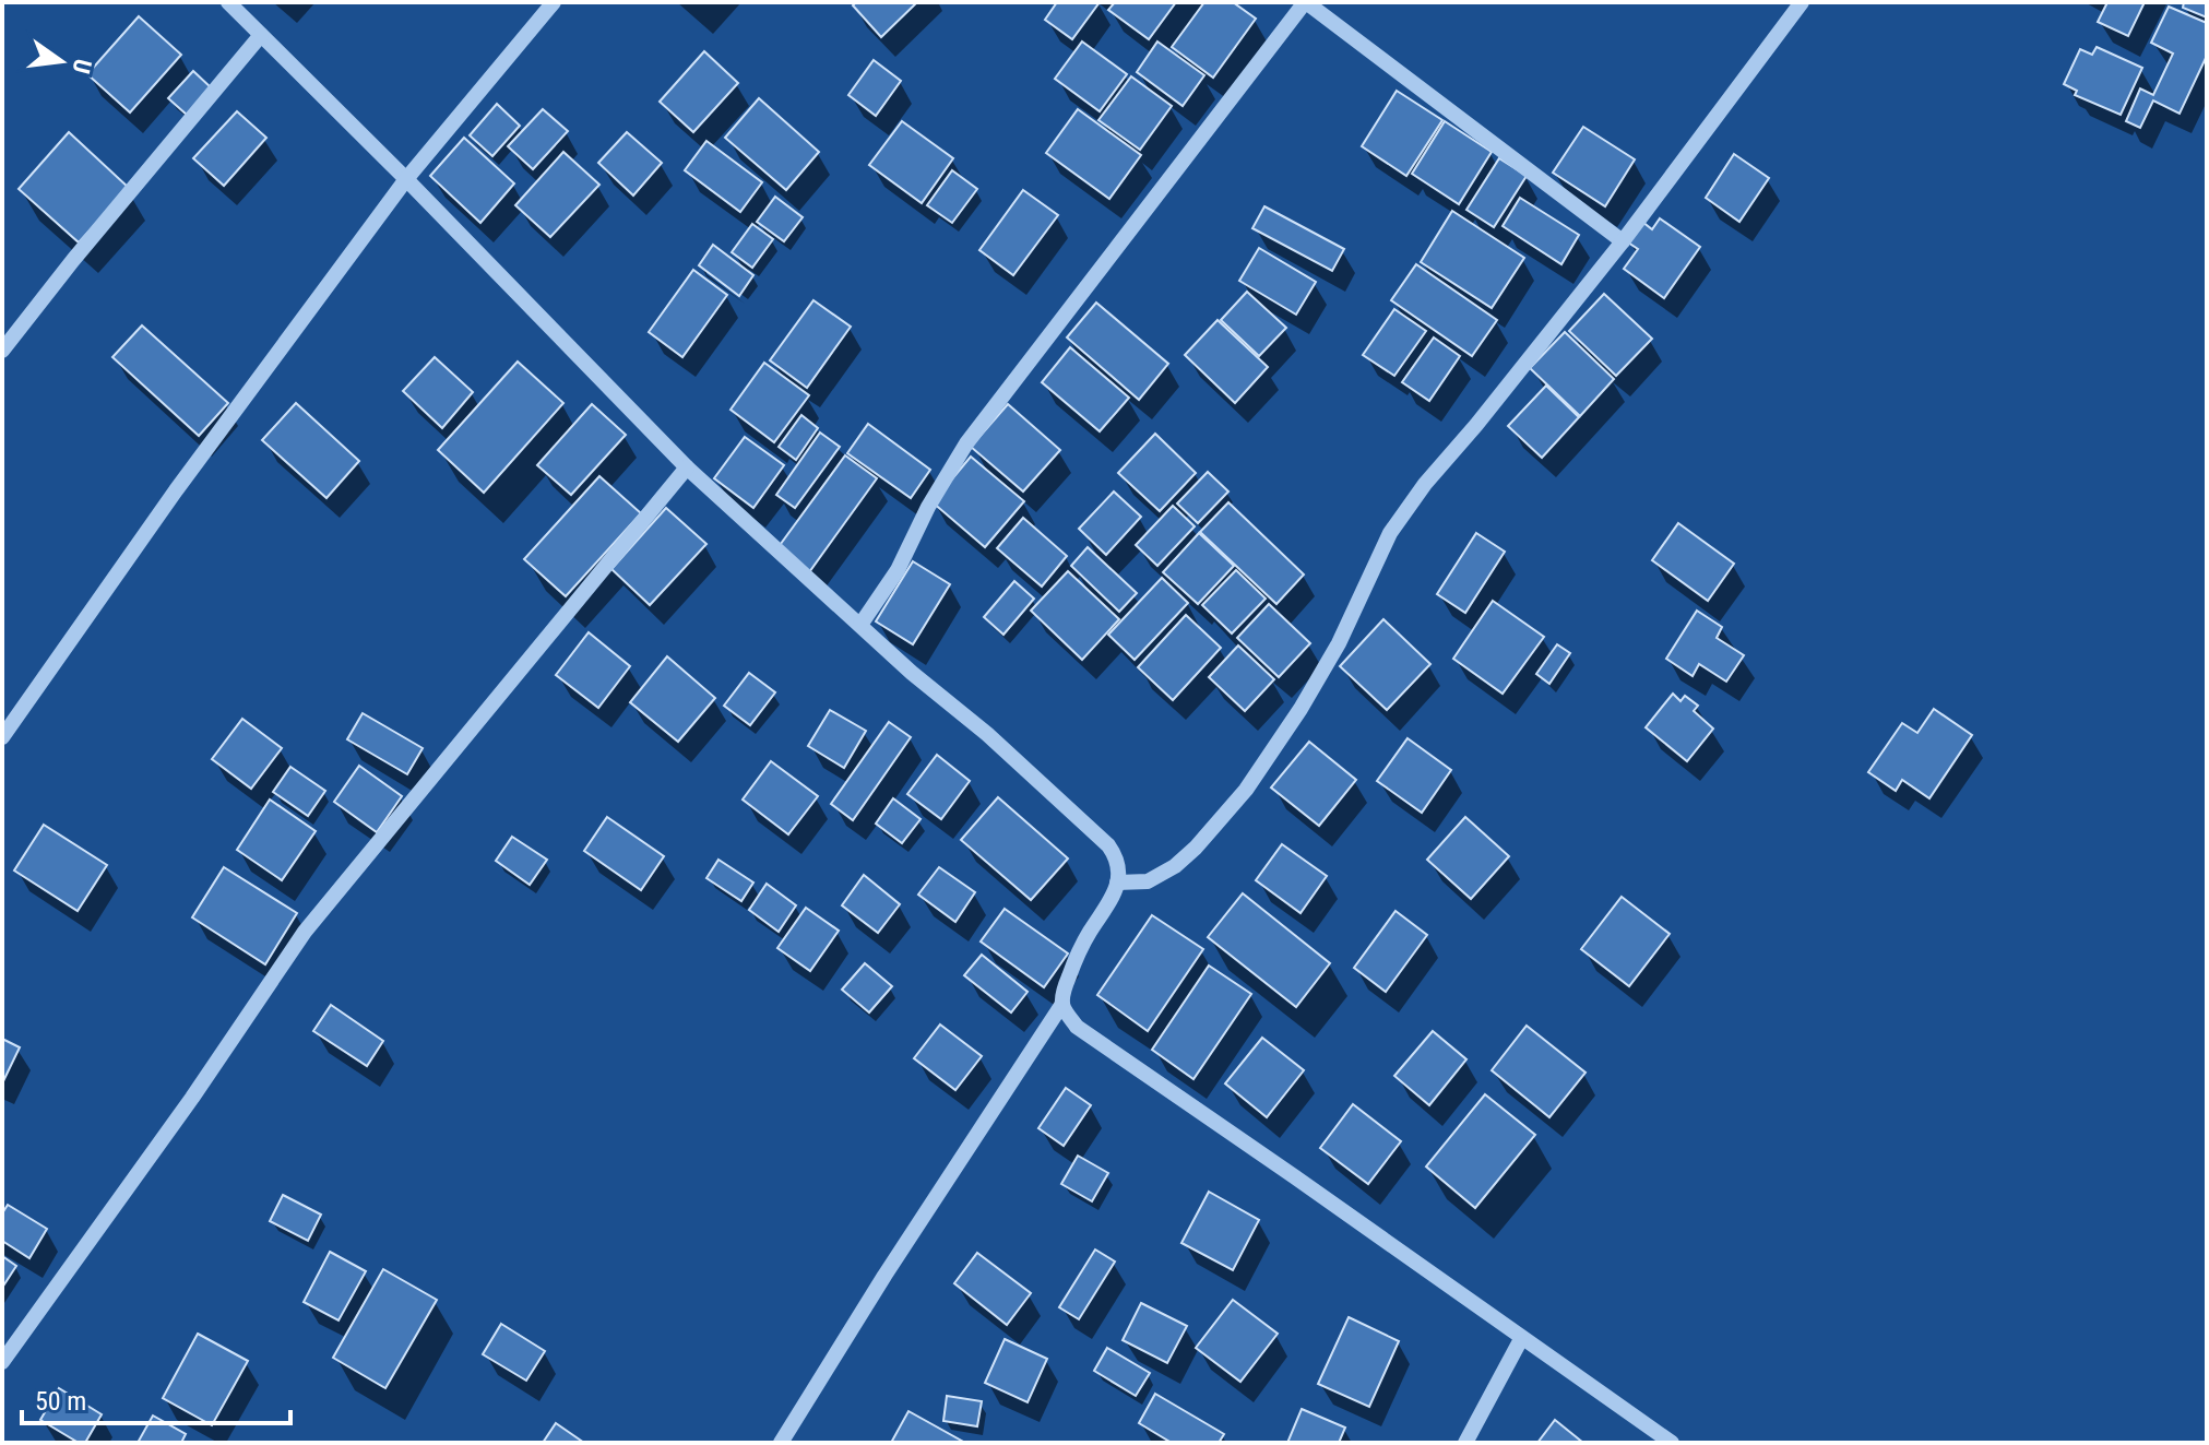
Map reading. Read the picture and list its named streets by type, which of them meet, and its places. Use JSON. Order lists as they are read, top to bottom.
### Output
{
  "scale_bar": "50 m",
  "north": "right"
}
